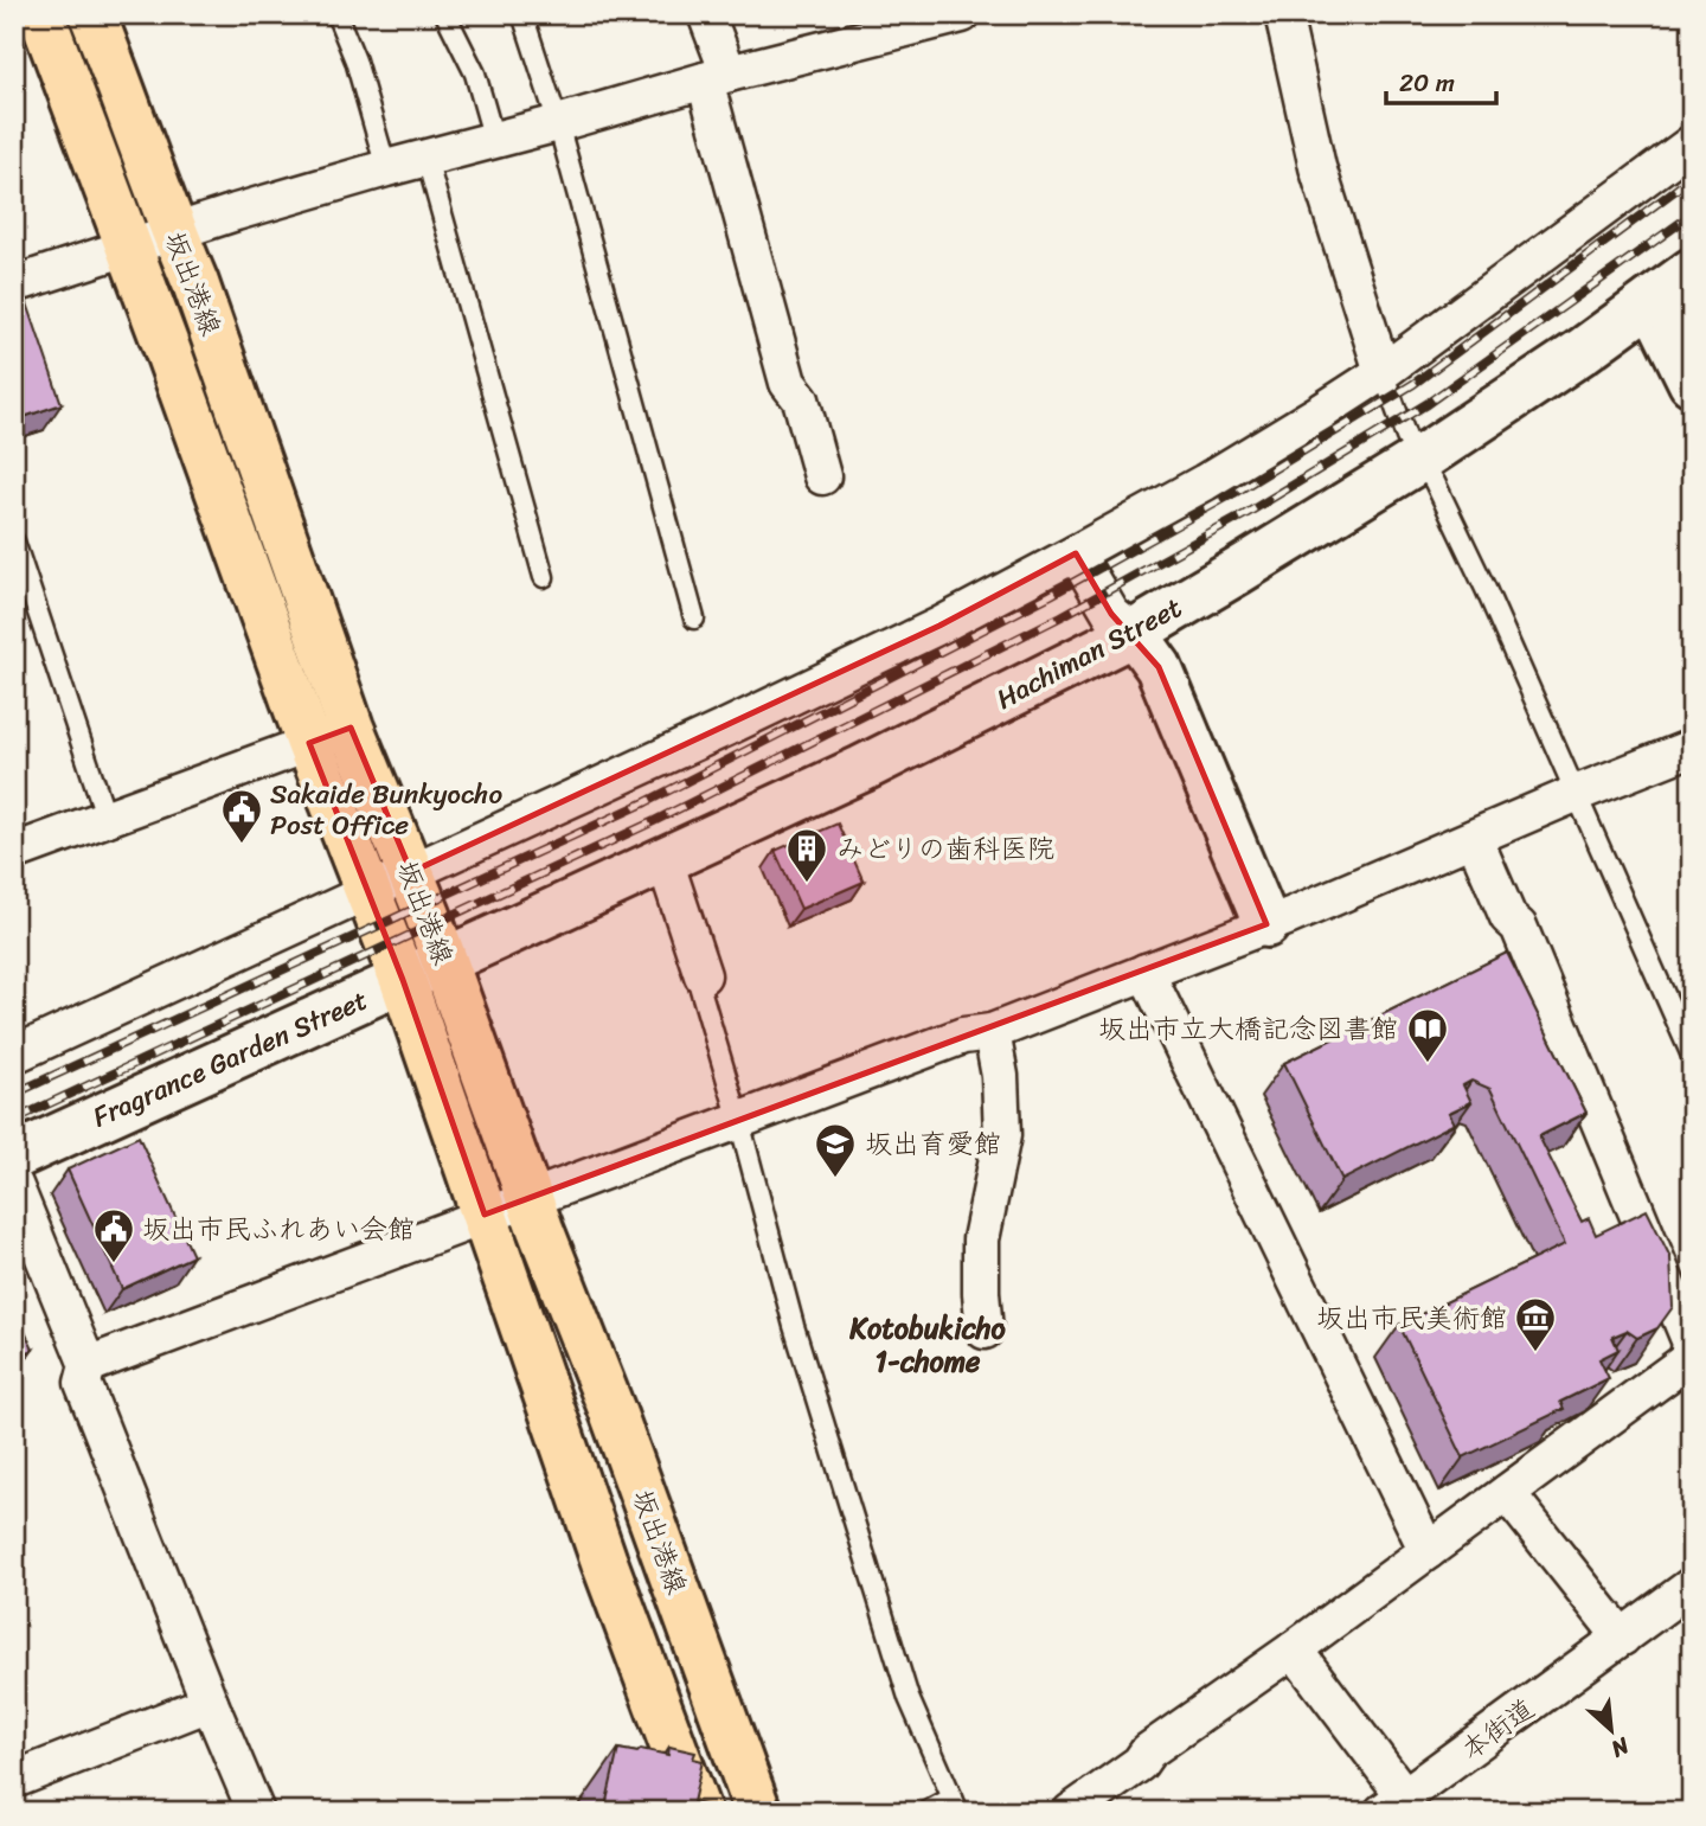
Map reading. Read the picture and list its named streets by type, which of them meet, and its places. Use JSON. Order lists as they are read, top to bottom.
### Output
{
  "streets": {
    "main road": ["坂出港線"],
    "street": ["Hachiman Street", "Fragrance Garden Street", "本街道"]
  },
  "crossings": [
    ["坂出港線", "Hachiman Street"],
    ["坂出港線", "Fragrance Garden Street"],
    ["Hachiman Street", "Fragrance Garden Street"]
  ],
  "districts": ["Kotobukicho 1-chome"],
  "places": {
    "public building": ["Sakaide Bunkyocho Post Office", "坂出市民ふれあい会館"],
    "building": ["みどりの歯科医院"],
    "library": ["坂出市立大橋記念図書館"],
    "school or university": ["坂出育愛館"],
    "museum": ["坂出市民美術館"]
  },
  "scale_bar": "20 m",
  "north": "bottom right"
}
